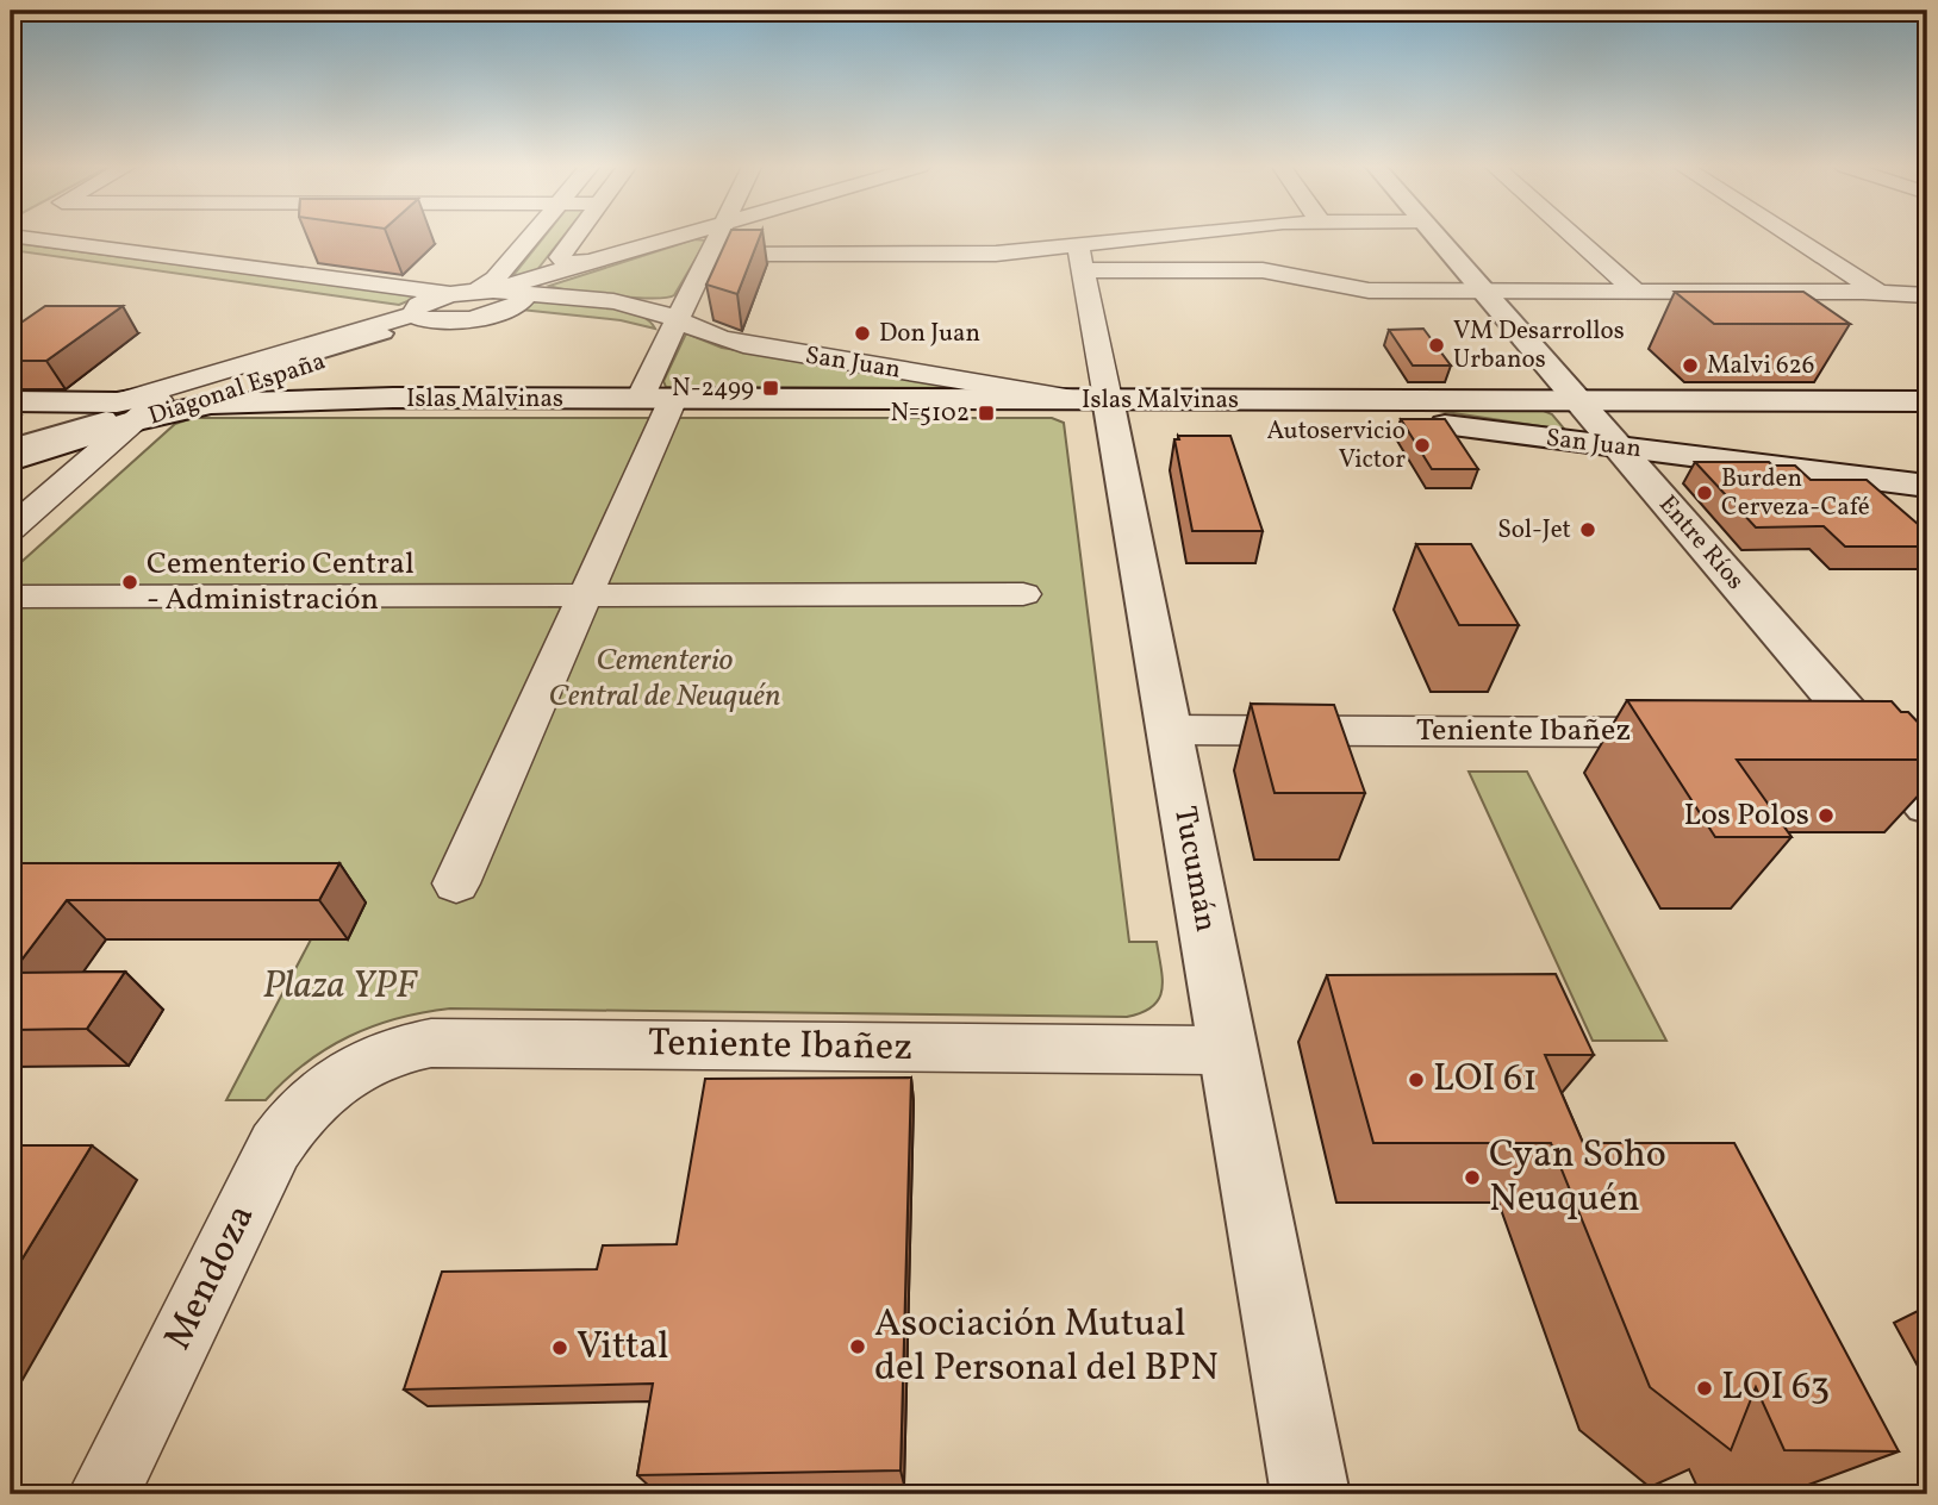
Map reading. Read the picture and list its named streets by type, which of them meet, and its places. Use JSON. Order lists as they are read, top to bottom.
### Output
{
  "streets": {
    "main road": [
      "San Juan",
      "Diagonal España",
      "Islas Malvinas",
      "Entre Ríos",
      "Tucumán"
    ],
    "street": ["Teniente Ibañez", "Mendoza"]
  },
  "crossings": [
    ["San Juan", "Diagonal España"],
    ["San Juan", "Islas Malvinas"],
    ["San Juan", "Entre Ríos"],
    ["San Juan", "Tucumán"],
    ["Diagonal España", "Islas Malvinas"],
    ["Islas Malvinas", "Entre Ríos"],
    ["Islas Malvinas", "Tucumán"],
    ["Teniente Ibañez", "Tucumán"],
    ["Teniente Ibañez", "Mendoza"]
  ],
  "parks": ["Cementerio Central de Neuquén", "Plaza YPF"],
  "places": {
    "other": [
      "Don Juan",
      "VM Desarrollos Urbanos",
      "Malvi 626",
      "Autoservicio Victor",
      "Burden Cerveza-Café",
      "Sol-Jet",
      "Cementerio Central - Administración",
      "Los Polos",
      "LOI 61",
      "Cyan Soho Neuquén",
      "Asociación Mutual del Personal del BPN",
      "Vittal",
      "LOI 63"
    ],
    "transit": ["N-2499", "N-5102"]
  }
}
